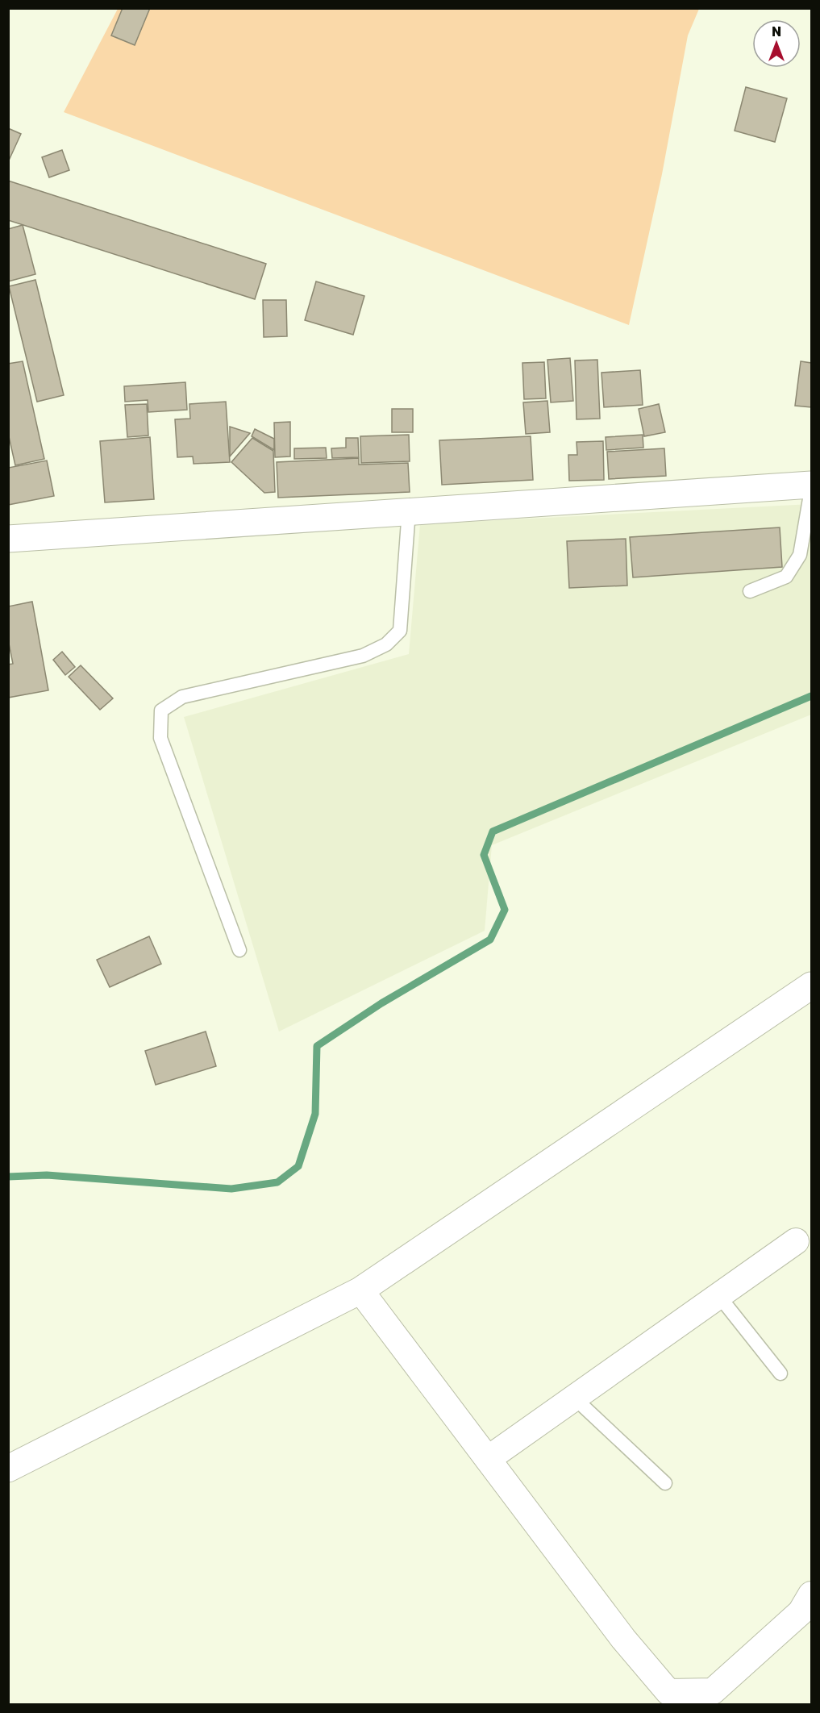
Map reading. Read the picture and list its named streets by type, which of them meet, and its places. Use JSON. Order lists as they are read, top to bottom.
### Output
{
  "north": "top"
}
